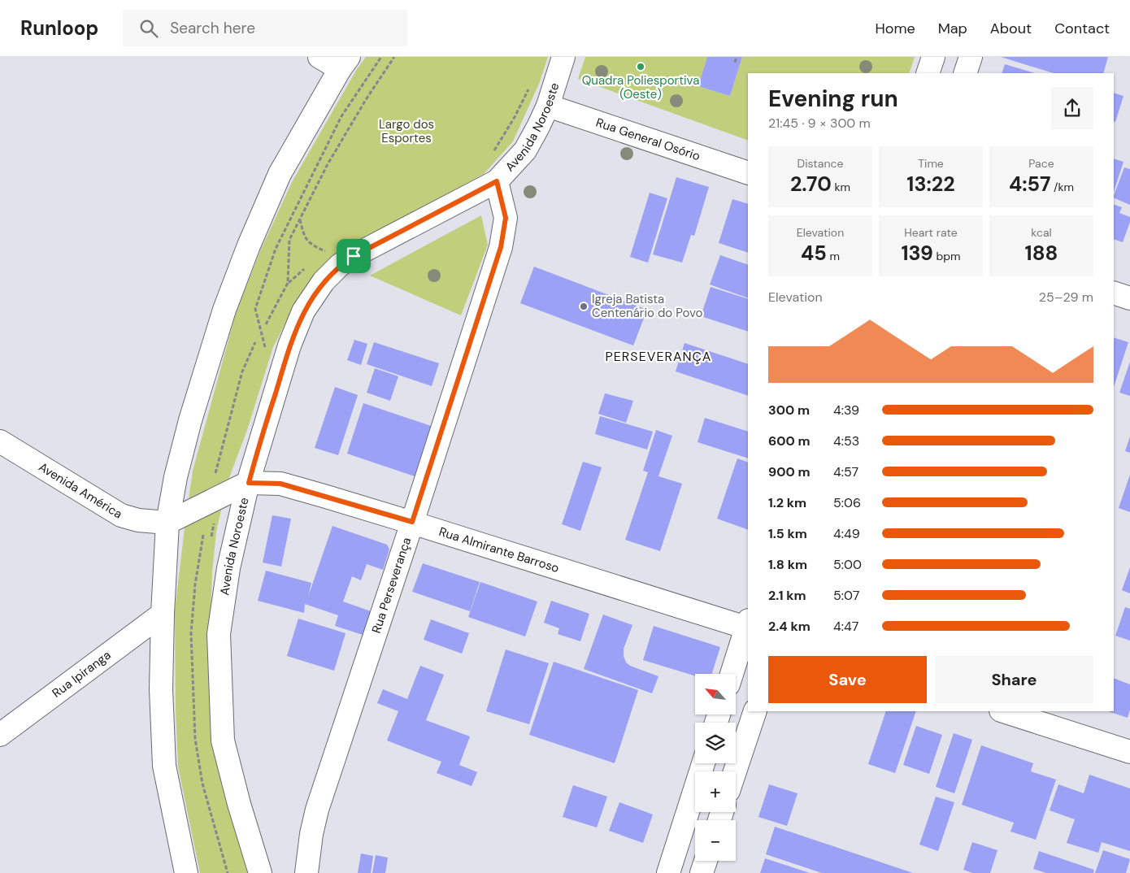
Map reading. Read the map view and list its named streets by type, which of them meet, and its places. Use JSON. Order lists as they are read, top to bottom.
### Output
{
  "streets": {
    "street": [
      "Avenida Noroeste",
      "Rua General Osório",
      "Avenida América",
      "Rua Almirante Barroso",
      "Rua Perseverança",
      "Rua Ipiranga"
    ]
  },
  "crossings": [
    ["Avenida Noroeste", "Rua General Osório"],
    ["Avenida Noroeste", "Rua Almirante Barroso"],
    ["Avenida Noroeste", "Rua Perseverança"],
    ["Rua Almirante Barroso", "Rua Perseverança"]
  ],
  "districts": ["PERSEVERANÇA"],
  "parks": ["Largo dos Esportes"],
  "places": ["Quadra Poliesportiva (Oeste)", "Igreja Batista Centenário do Povo"],
  "north": "top left",
  "page": {
    "header": "Runloop",
    "search": "Search here",
    "nav": [
      "Home",
      "Map",
      "About",
      "Contact"
    ],
    "heading": ["Evening run", "21:45 · 9 × 300 m"],
    "stats": [
      ["Distance", "2.70 km"],
      ["Time", "13:22"],
      ["Pace", "4:57 /km"],
      ["Elevation", "45 m"],
      ["Heart rate", "139 bpm"],
      ["kcal", "188"]
    ],
    "chart": ["Elevation", "25–29 m"],
    "list": [
      {
        "name": "300 m",
        "note": "4:39"
      },
      {
        "name": "600 m",
        "note": "4:53"
      },
      {
        "name": "900 m",
        "note": "4:57"
      },
      {
        "name": "1.2 km",
        "note": "5:06"
      },
      {
        "name": "1.5 km",
        "note": "4:49"
      },
      {
        "name": "1.8 km",
        "note": "5:00"
      },
      {
        "name": "2.1 km",
        "note": "5:07"
      },
      {
        "name": "2.4 km",
        "note": "4:47"
      }
    ],
    "buttons": ["Save", "Share"],
    "map_buttons": ["+", "−"]
  }
}
